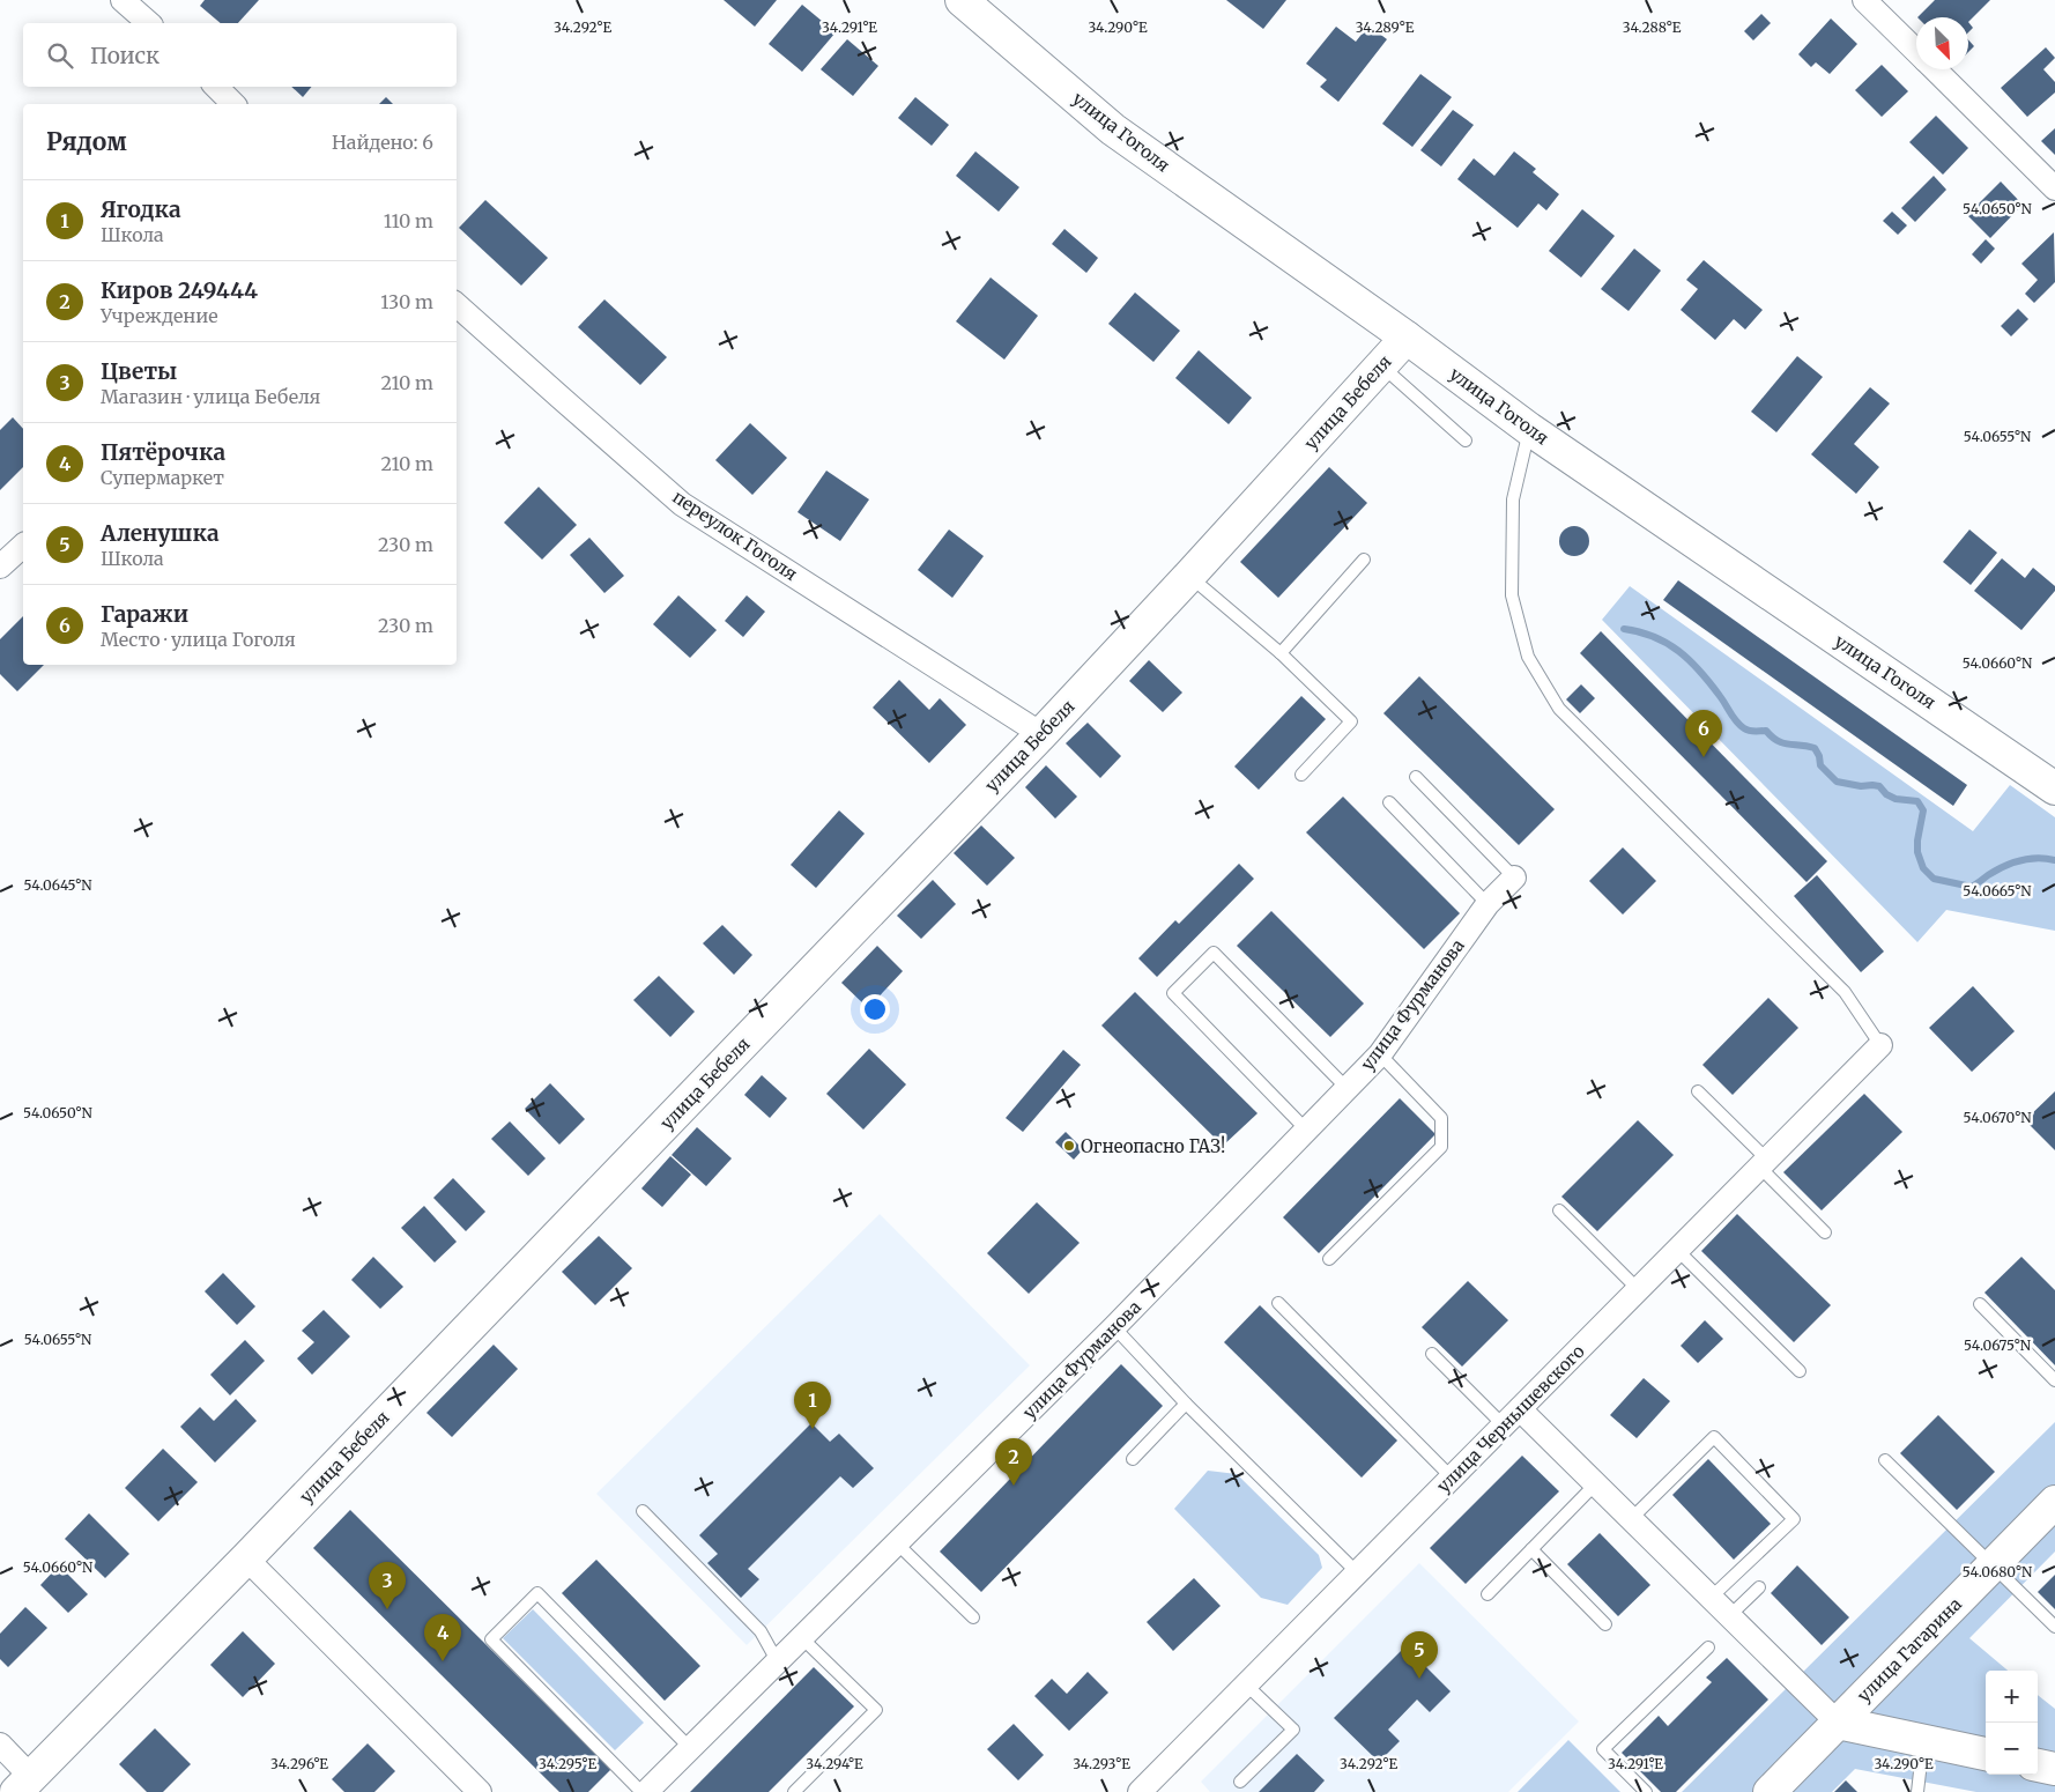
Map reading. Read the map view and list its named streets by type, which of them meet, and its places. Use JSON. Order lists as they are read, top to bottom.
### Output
{
  "streets": {
    "street": [
      "улица Гоголя",
      "улица Бебеля",
      "переулок Гоголя",
      "улица Фурманова",
      "улица Чернышевского",
      "улица Гагарина"
    ]
  },
  "crossings": [
    ["улица Гоголя", "улица Бебеля"],
    ["улица Бебеля", "переулок Гоголя"]
  ],
  "places": ["Огнеопасно ГАЗ!"],
  "north": "bottom right",
  "page": {
    "search": "Поиск",
    "heading": ["Рядом", "Найдено: 6"],
    "list": [
      {
        "mark": "1",
        "name": "Ягодка",
        "note": "Школа",
        "value": "110 m"
      },
      {
        "mark": "2",
        "name": "Киров 249444",
        "note": "Учреждение",
        "value": "130 m"
      },
      {
        "mark": "3",
        "name": "Цветы",
        "note": "Магазин · улица Бебеля",
        "value": "210 m"
      },
      {
        "mark": "4",
        "name": "Пятёрочка",
        "note": "Супермаркет",
        "value": "210 m"
      },
      {
        "mark": "5",
        "name": "Аленушка",
        "note": "Школа",
        "value": "230 m"
      },
      {
        "mark": "6",
        "name": "Гаражи",
        "note": "Место · улица Гоголя",
        "value": "230 m"
      }
    ],
    "pins": [
      "6",
      "1",
      "2",
      "3",
      "4",
      "5"
    ],
    "map_buttons": ["+", "−"]
  },
  "coordinates": [
    "34.292°E",
    "34.291°E",
    "34.290°E",
    "34.289°E",
    "34.288°E",
    "54.0650°N",
    "54.0655°N",
    "54.0660°N",
    "54.0645°N",
    "54.0665°N",
    "54.0670°N",
    "54.0675°N",
    "54.0680°N",
    "34.296°E",
    "34.295°E",
    "34.294°E",
    "34.293°E"
  ]
}
